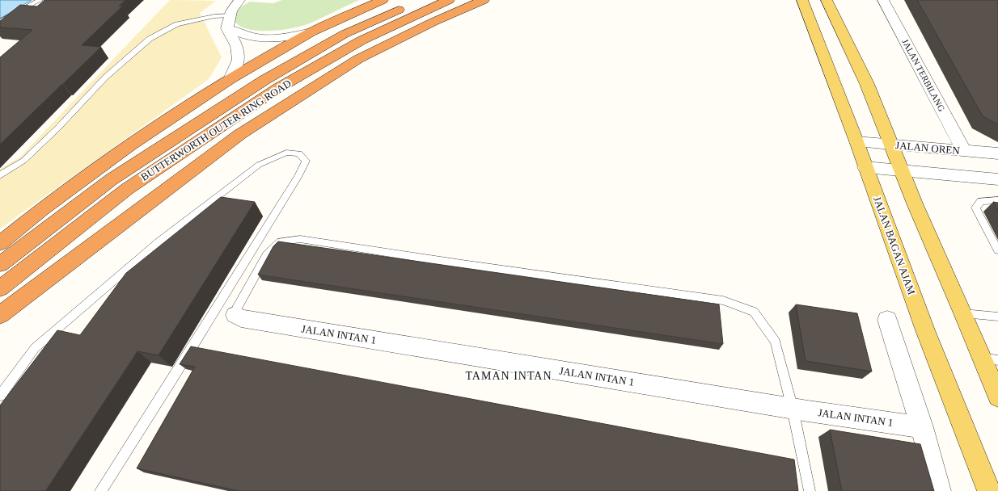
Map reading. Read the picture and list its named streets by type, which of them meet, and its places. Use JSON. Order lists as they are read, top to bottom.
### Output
{
  "streets": {
    "highway": ["BUTTERWORTH OUTER RING ROAD"],
    "main road": ["JALAN BAGAN AJAM"],
    "street": ["JALAN TERBILANG", "JALAN OREN", "JALAN INTAN 1"]
  },
  "crossings": [
    ["JALAN TERBILANG", "JALAN OREN"],
    ["JALAN OREN", "JALAN BAGAN AJAM"]
  ],
  "districts": ["TAMAN INTAN"]
}
